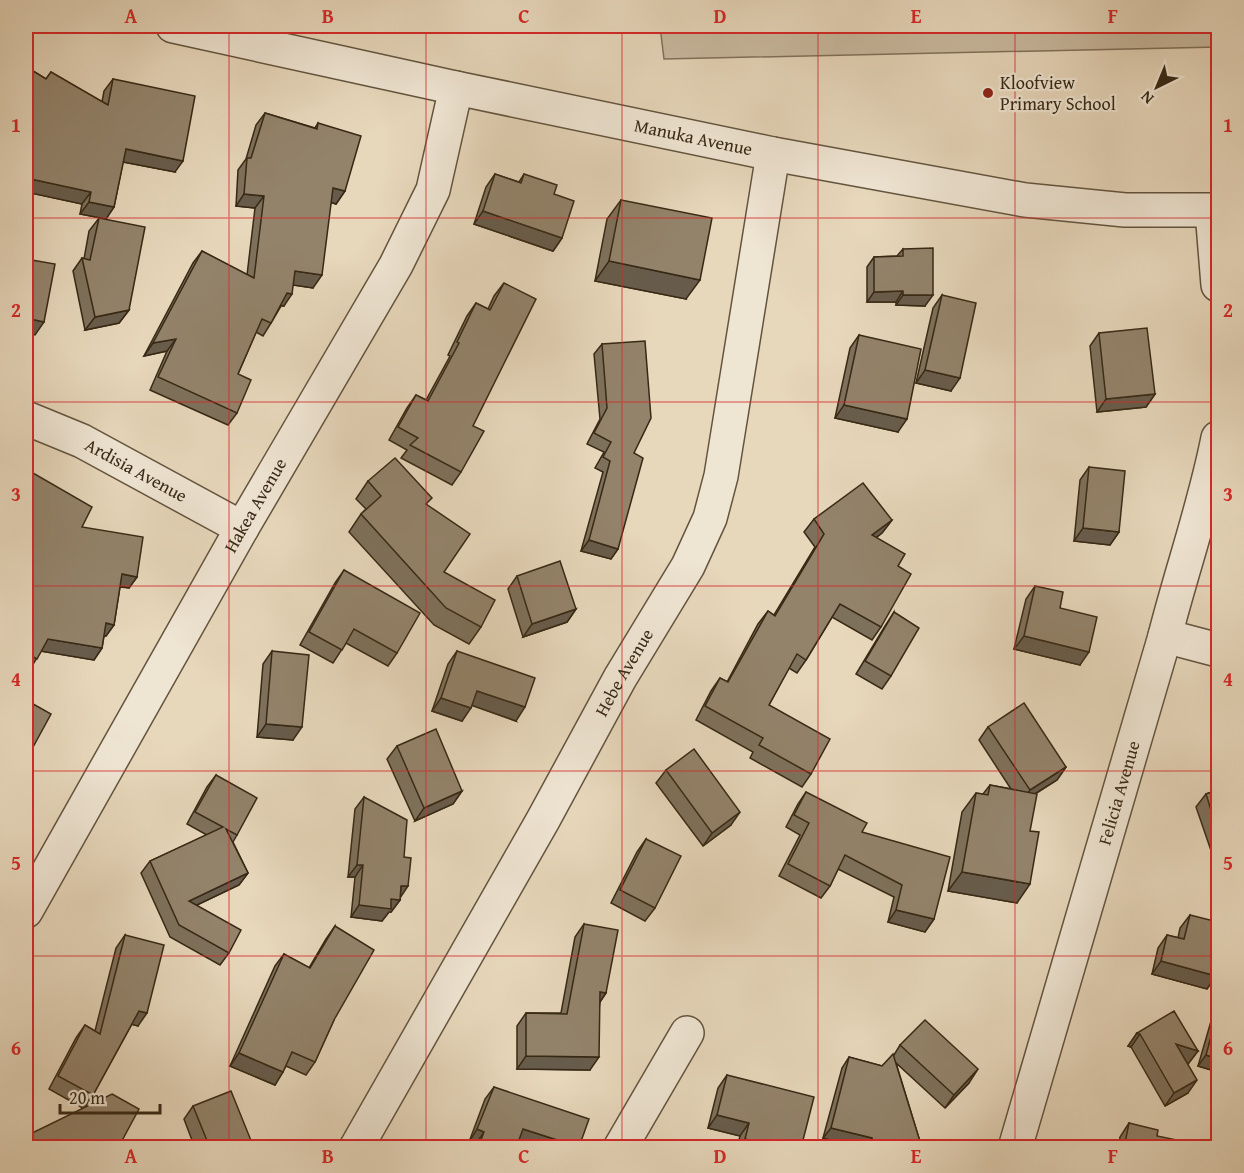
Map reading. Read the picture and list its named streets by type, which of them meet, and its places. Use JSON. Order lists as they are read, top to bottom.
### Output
{
  "streets": {
    "street": [
      "Manuka Avenue",
      "Ardisia Avenue",
      "Hakea Avenue",
      "Hebe Avenue",
      "Felicia Avenue"
    ]
  },
  "crossings": [
    ["Manuka Avenue", "Hakea Avenue"],
    ["Manuka Avenue", "Hebe Avenue"],
    ["Ardisia Avenue", "Hakea Avenue"]
  ],
  "places": ["Kloofview Primary School"],
  "scale_bar": "20 m",
  "north": "bottom left",
  "grid": {
    "columns": [
      "A",
      "B",
      "C",
      "D",
      "E",
      "F"
    ],
    "rows": [
      "1",
      "2",
      "3",
      "4",
      "5",
      "6"
    ]
  }
}
